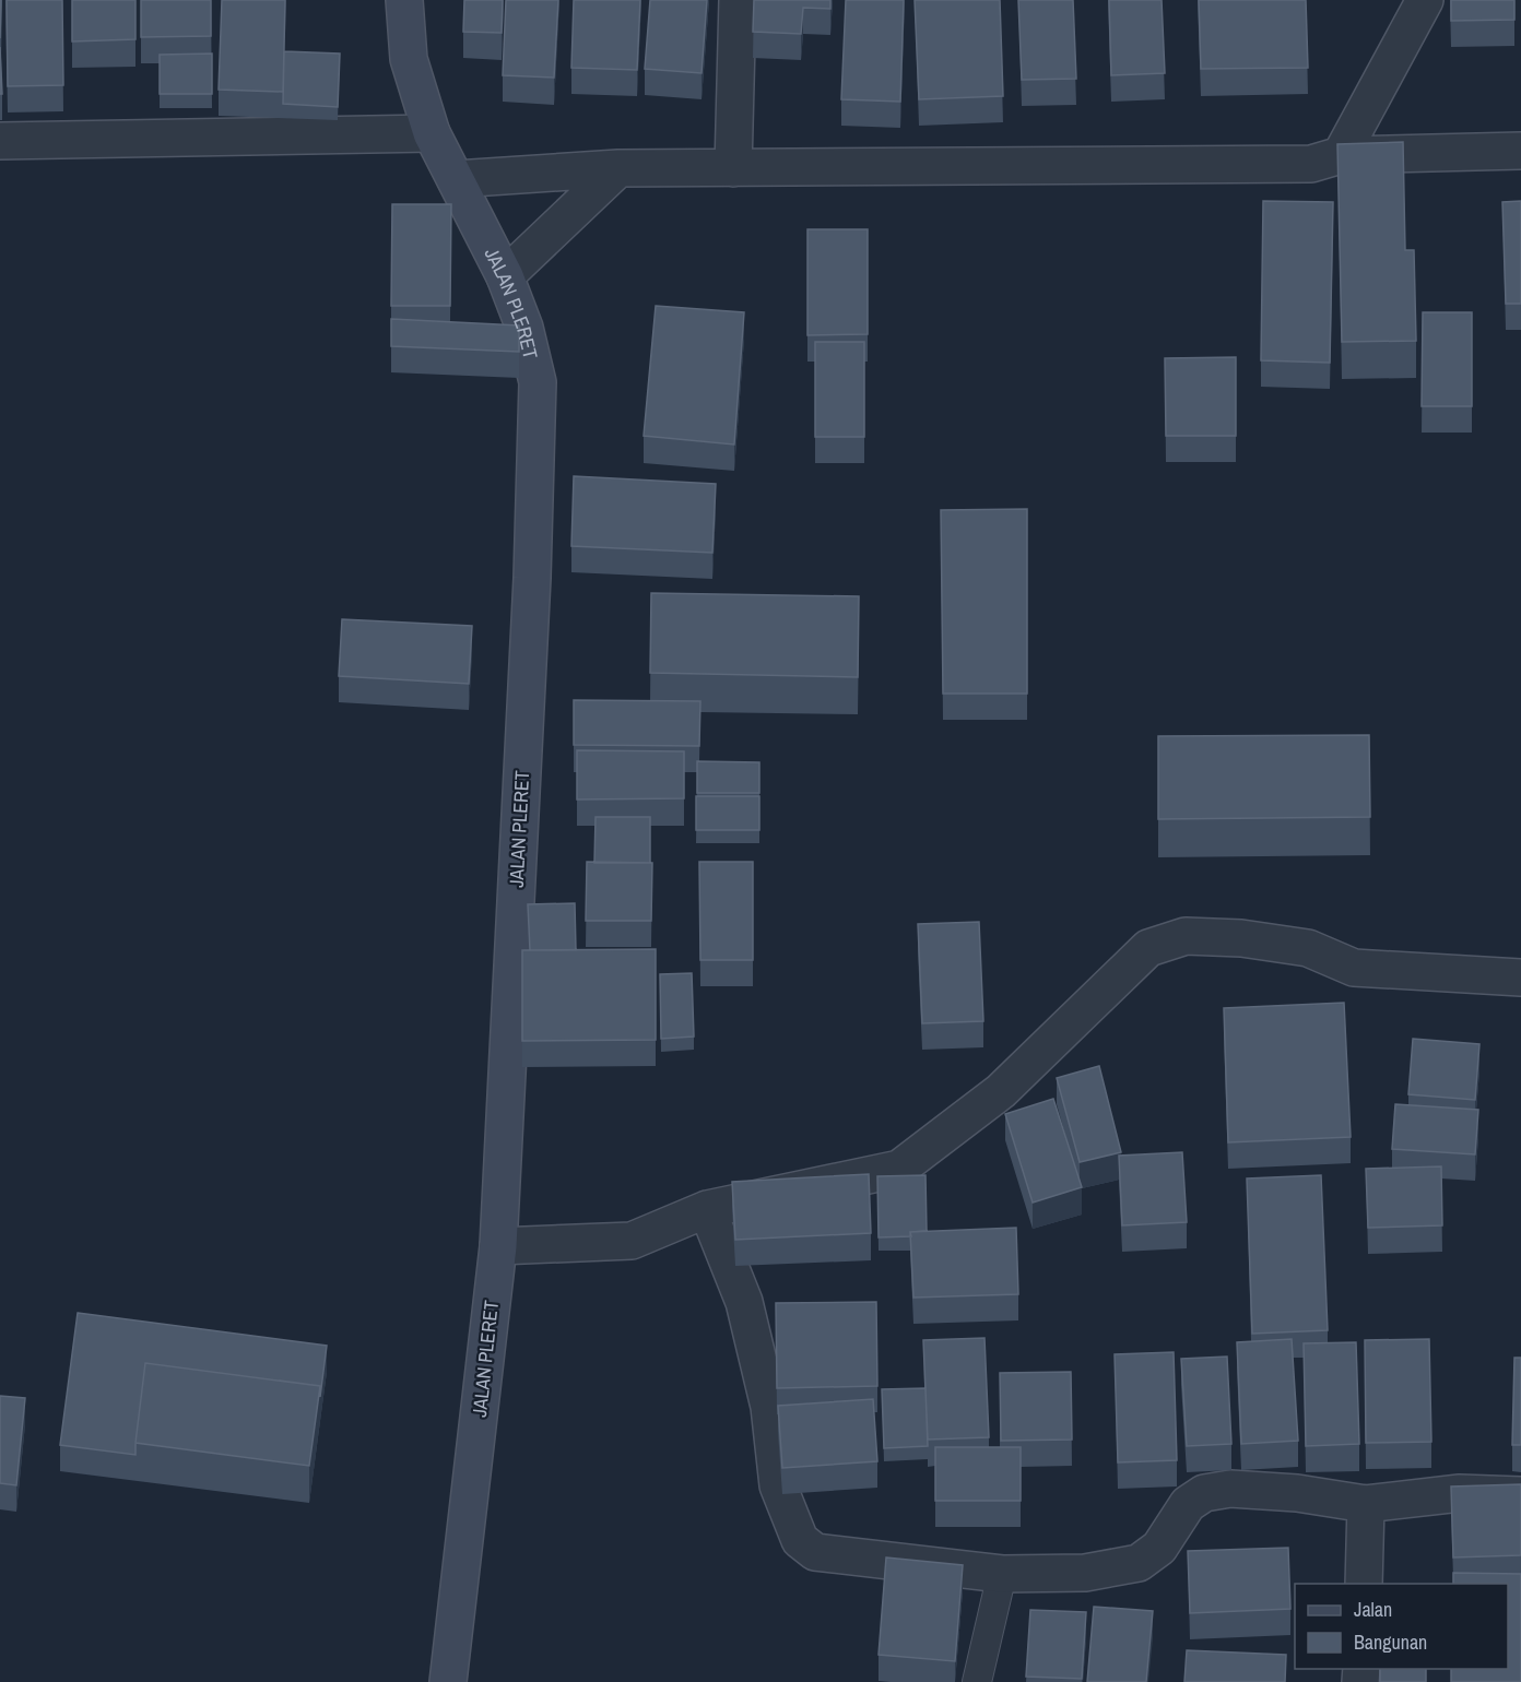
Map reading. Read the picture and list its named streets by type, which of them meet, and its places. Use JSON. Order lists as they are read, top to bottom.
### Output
{
  "streets": {
    "main road": ["JALAN PLERET"]
  },
  "legend": ["Jalan", "Bangunan"]
}
